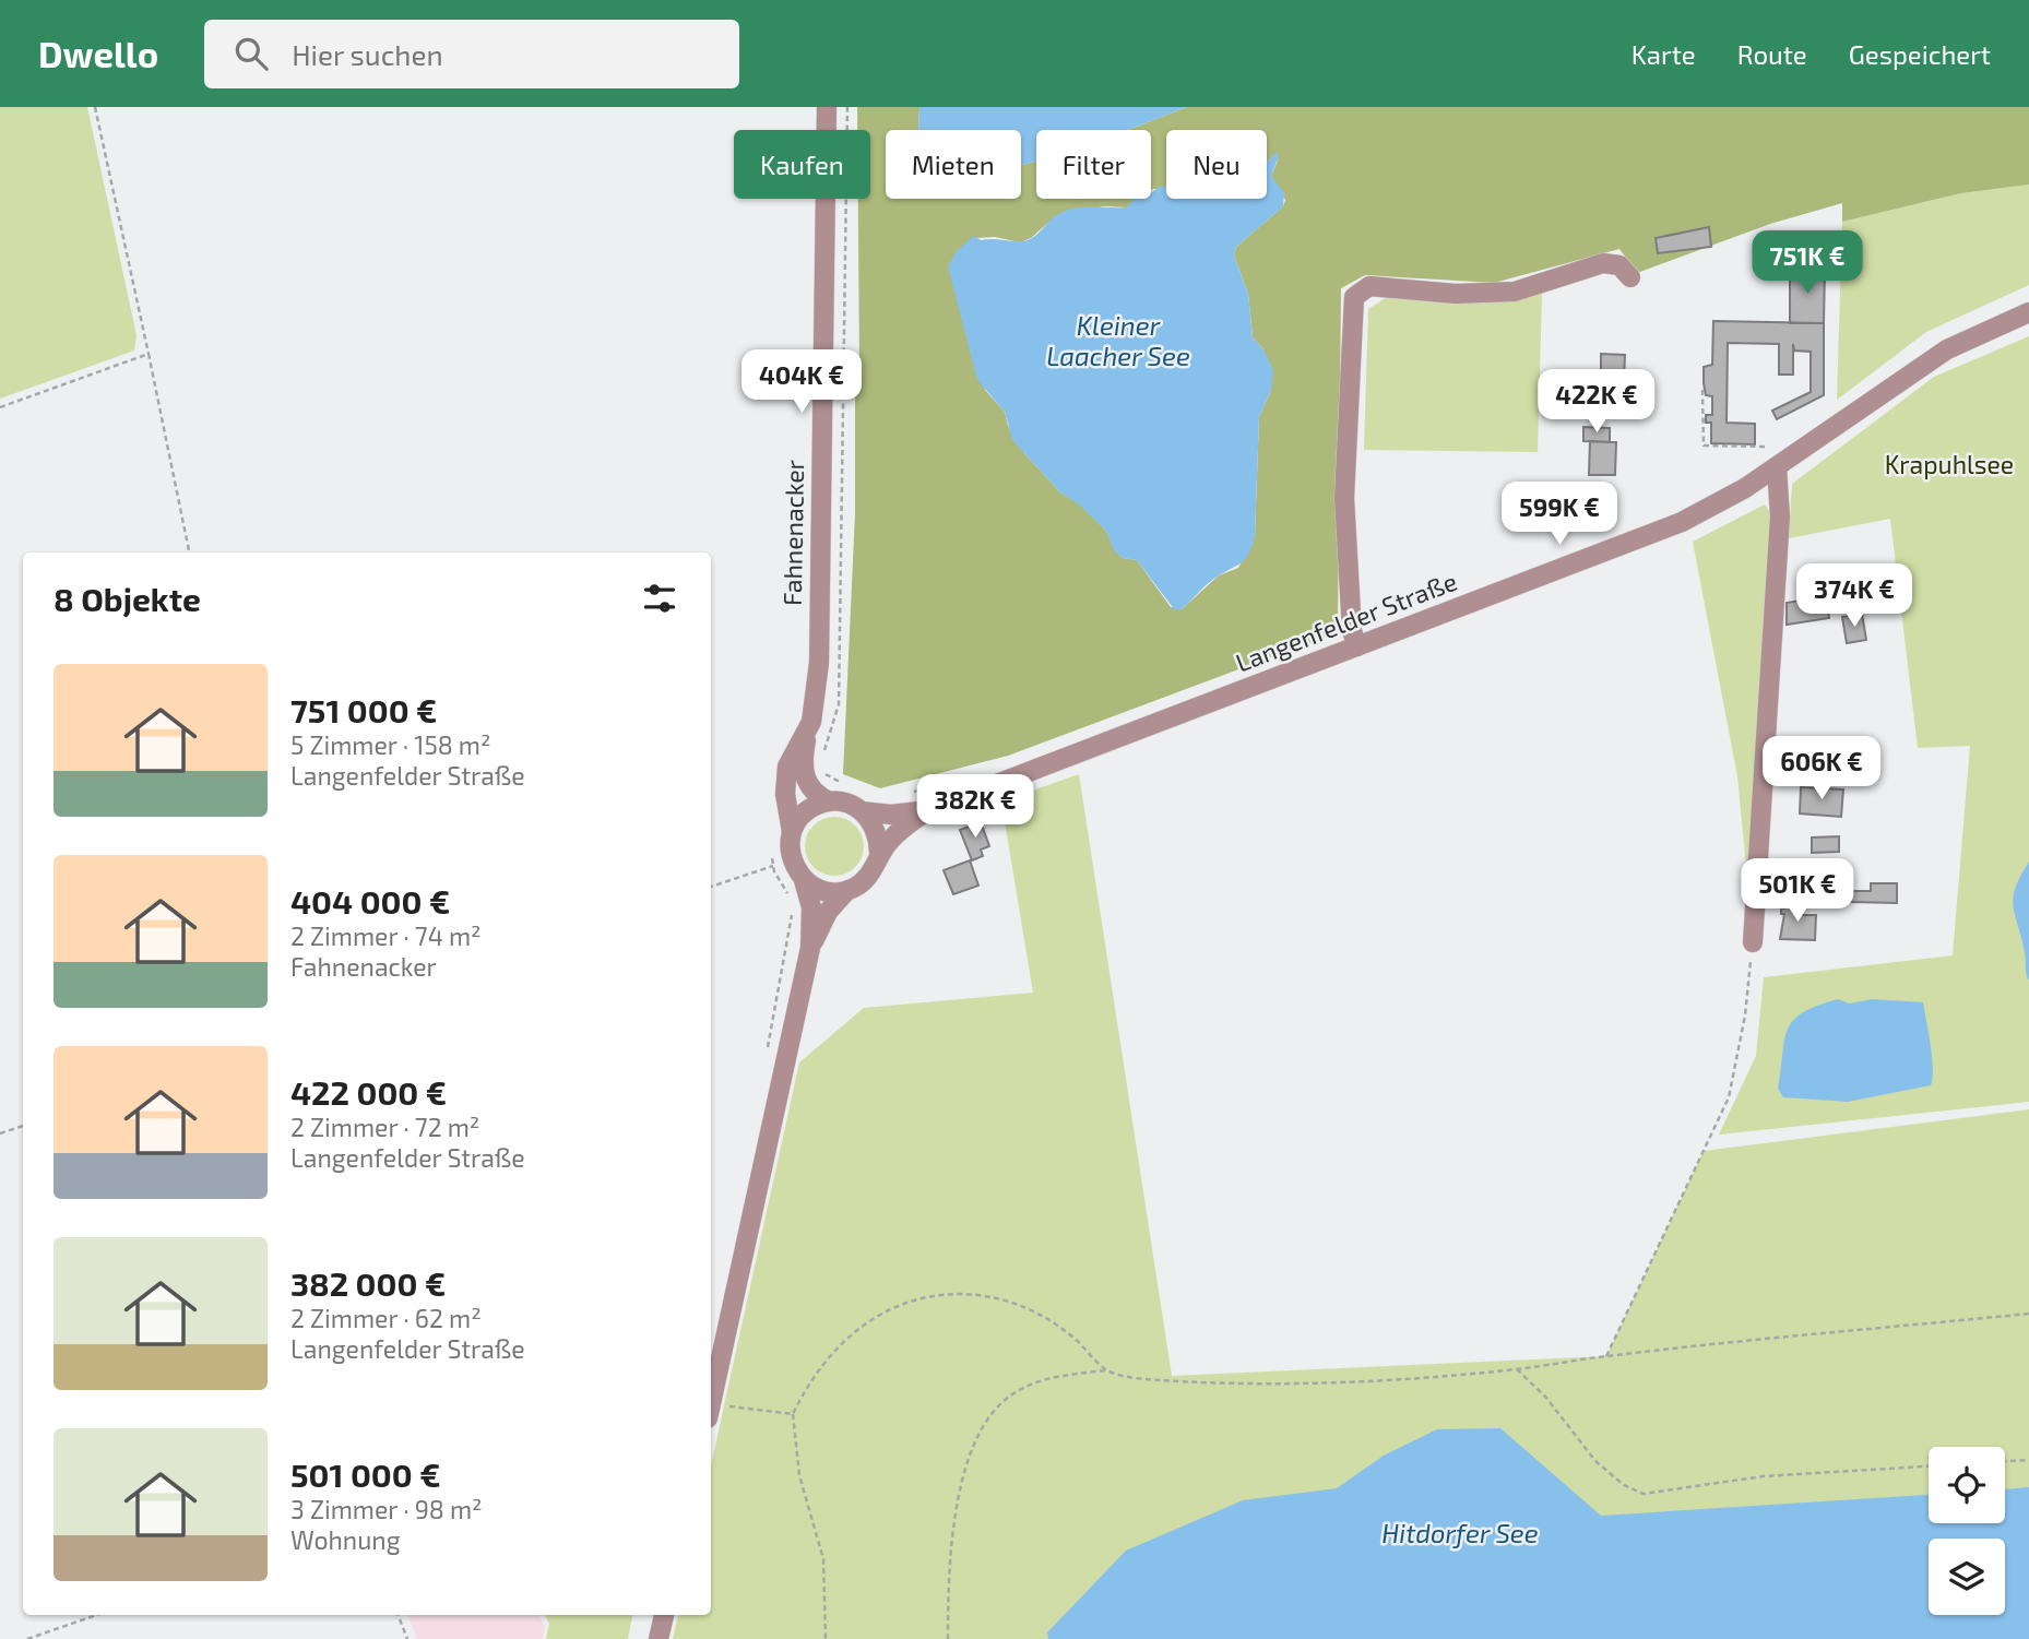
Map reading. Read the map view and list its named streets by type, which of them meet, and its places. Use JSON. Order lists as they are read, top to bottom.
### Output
{
  "streets": {
    "street": ["Fahnenacker", "Langenfelder Straße"]
  },
  "crossings": [
    ["Fahnenacker", "Langenfelder Straße"]
  ],
  "water": ["Kleiner Laacher See", "Hitdorfer See"],
  "parks": ["Krapuhlsee"],
  "page": {
    "header": "Dwello",
    "search": "Hier suchen",
    "nav": ["Karte", "Route", "Gespeichert"],
    "chip": [
      "Kaufen",
      "Mieten",
      "Filter",
      "Neu"
    ],
    "price": [
      "751K €",
      "404K €",
      "422K €",
      "599K €",
      "374K €",
      "606K €",
      "382K €",
      "501K €"
    ],
    "heading": "8 Objekte",
    "list": [
      {
        "name": "751 000 €",
        "note": "5 Zimmer · 158 m² · Langenfelder Straße"
      },
      {
        "name": "404 000 €",
        "note": "2 Zimmer · 74 m² · Fahnenacker"
      },
      {
        "name": "422 000 €",
        "note": "2 Zimmer · 72 m² · Langenfelder Straße"
      },
      {
        "name": "382 000 €",
        "note": "2 Zimmer · 62 m² · Langenfelder Straße"
      },
      {
        "name": "501 000 €",
        "note": "3 Zimmer · 98 m² · Wohnung"
      }
    ]
  }
}
